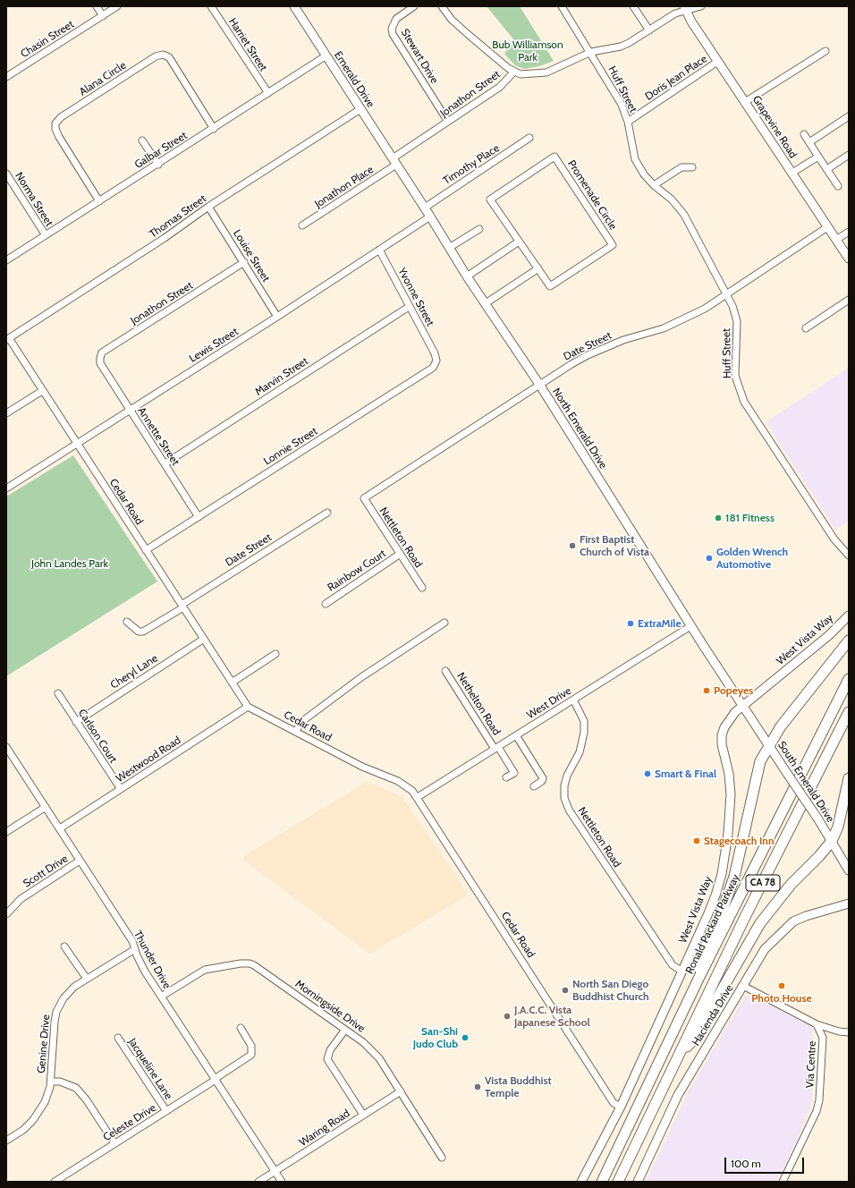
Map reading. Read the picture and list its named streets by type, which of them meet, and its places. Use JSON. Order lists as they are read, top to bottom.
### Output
{
  "streets": {
    "highway": ["CA 78", "Ronald Packard Parkway"],
    "main road": [
      "Emerald Drive",
      "Grapevine Road",
      "North Emerald Drive",
      "West Vista Way",
      "South Emerald Drive",
      "Hacienda Drive"
    ],
    "street": [
      "Chasin Street",
      "Harriet Street",
      "Stewart Drive",
      "Doris Jean Place",
      "Alana Circle",
      "Huff Street",
      "Jonathon Street",
      "Galbar Street",
      "Timothy Place",
      "Jonathon Place",
      "Promenade Circle",
      "Norma Street",
      "Thomas Street",
      "Louise Street",
      "Yvonne Street",
      "Lewis Street",
      "Date Street",
      "Marvin Street",
      "Annette Street",
      "Lonnie Street",
      "Cedar Road",
      "Nettleton Road",
      "Rainbow Court",
      "Cheryl Lane",
      "West Drive",
      "Nethelton Road",
      "Carlson Court",
      "Westwood Road",
      "Scott Drive",
      "Thunder Drive",
      "Morningside Drive",
      "Genine Drive",
      "Via Centre",
      "Jacqueline Lane",
      "Celeste Drive",
      "Waring Road"
    ]
  },
  "crossings": [
    ["Harriet Street", "Galbar Street"],
    ["Stewart Drive", "Jonathon Street"],
    ["Doris Jean Place", "Huff Street"],
    ["Doris Jean Place", "Grapevine Road"],
    ["Alana Circle", "Galbar Street"],
    ["Emerald Drive", "Jonathon Street"],
    ["Emerald Drive", "Galbar Street"],
    ["Emerald Drive", "Jonathon Place"],
    ["Emerald Drive", "Thomas Street"],
    ["Emerald Drive", "North Emerald Drive"],
    ["Huff Street", "Jonathon Street"],
    ["Huff Street", "Date Street"],
    ["Jonathon Street", "Grapevine Road"],
    ["Jonathon Street", "Jonathon Place"],
    ["Jonathon Street", "Louise Street"],
    ["Jonathon Street", "North Emerald Drive"],
    ["Jonathon Street", "Annette Street"],
    ["Grapevine Road", "Date Street"],
    ["Galbar Street", "Norma Street"],
    ["Timothy Place", "North Emerald Drive"],
    ["Jonathon Place", "North Emerald Drive"],
    ["Thomas Street", "Louise Street"],
    ["Thomas Street", "Cedar Road"],
    ["Louise Street", "Lewis Street"],
    ["Yvonne Street", "Lewis Street"],
    ["Yvonne Street", "Marvin Street"],
    ["Yvonne Street", "Lonnie Street"],
    ["Lewis Street", "North Emerald Drive"],
    ["Lewis Street", "Annette Street"],
    ["Lewis Street", "Cedar Road"],
    ["Date Street", "North Emerald Drive"],
    ["Date Street", "Cedar Road"],
    ["Date Street", "Nettleton Road"],
    ["Marvin Street", "Annette Street"],
    ["North Emerald Drive", "West Vista Way"],
    ["North Emerald Drive", "West Drive"],
    ["North Emerald Drive", "South Emerald Drive"],
    ["Annette Street", "Lonnie Street"],
    ["Lonnie Street", "Cedar Road"],
    ["Cedar Road", "West Vista Way"],
    ["Cedar Road", "Cheryl Lane"],
    ["Cedar Road", "West Drive"],
    ["Cedar Road", "Westwood Road"],
    ["Nettleton Road", "Rainbow Court"],
    ["Nettleton Road", "West Vista Way"],
    ["Nettleton Road", "West Drive"],
    ["West Vista Way", "South Emerald Drive"],
    ["Cheryl Lane", "Carlson Court"],
    ["West Drive", "Nethelton Road"],
    ["Carlson Court", "Westwood Road"],
    ["Westwood Road", "Thunder Drive"],
    ["Scott Drive", "Thunder Drive"],
    ["Thunder Drive", "Morningside Drive"],
    ["Thunder Drive", "Genine Drive"],
    ["Thunder Drive", "Celeste Drive"],
    ["Thunder Drive", "Waring Road"],
    ["Morningside Drive", "Waring Road"],
    ["Jacqueline Lane", "Celeste Drive"]
  ],
  "parks": ["Bub Williamson Park", "John Landes Park"],
  "places": [
    "181 Fitness",
    "First Baptist Church of Vista",
    "Golden Wrench Automotive",
    "ExtraMile",
    "Popeyes",
    "Smart & Final",
    "Stagecoach Inn",
    "Photo House",
    "North San Diego Buddhist Church",
    "J.A.C.C. Vista Japanese School",
    "San-Shi Judo Club",
    "Vista Buddhist Temple"
  ],
  "scale_bar": "100 m"
}
